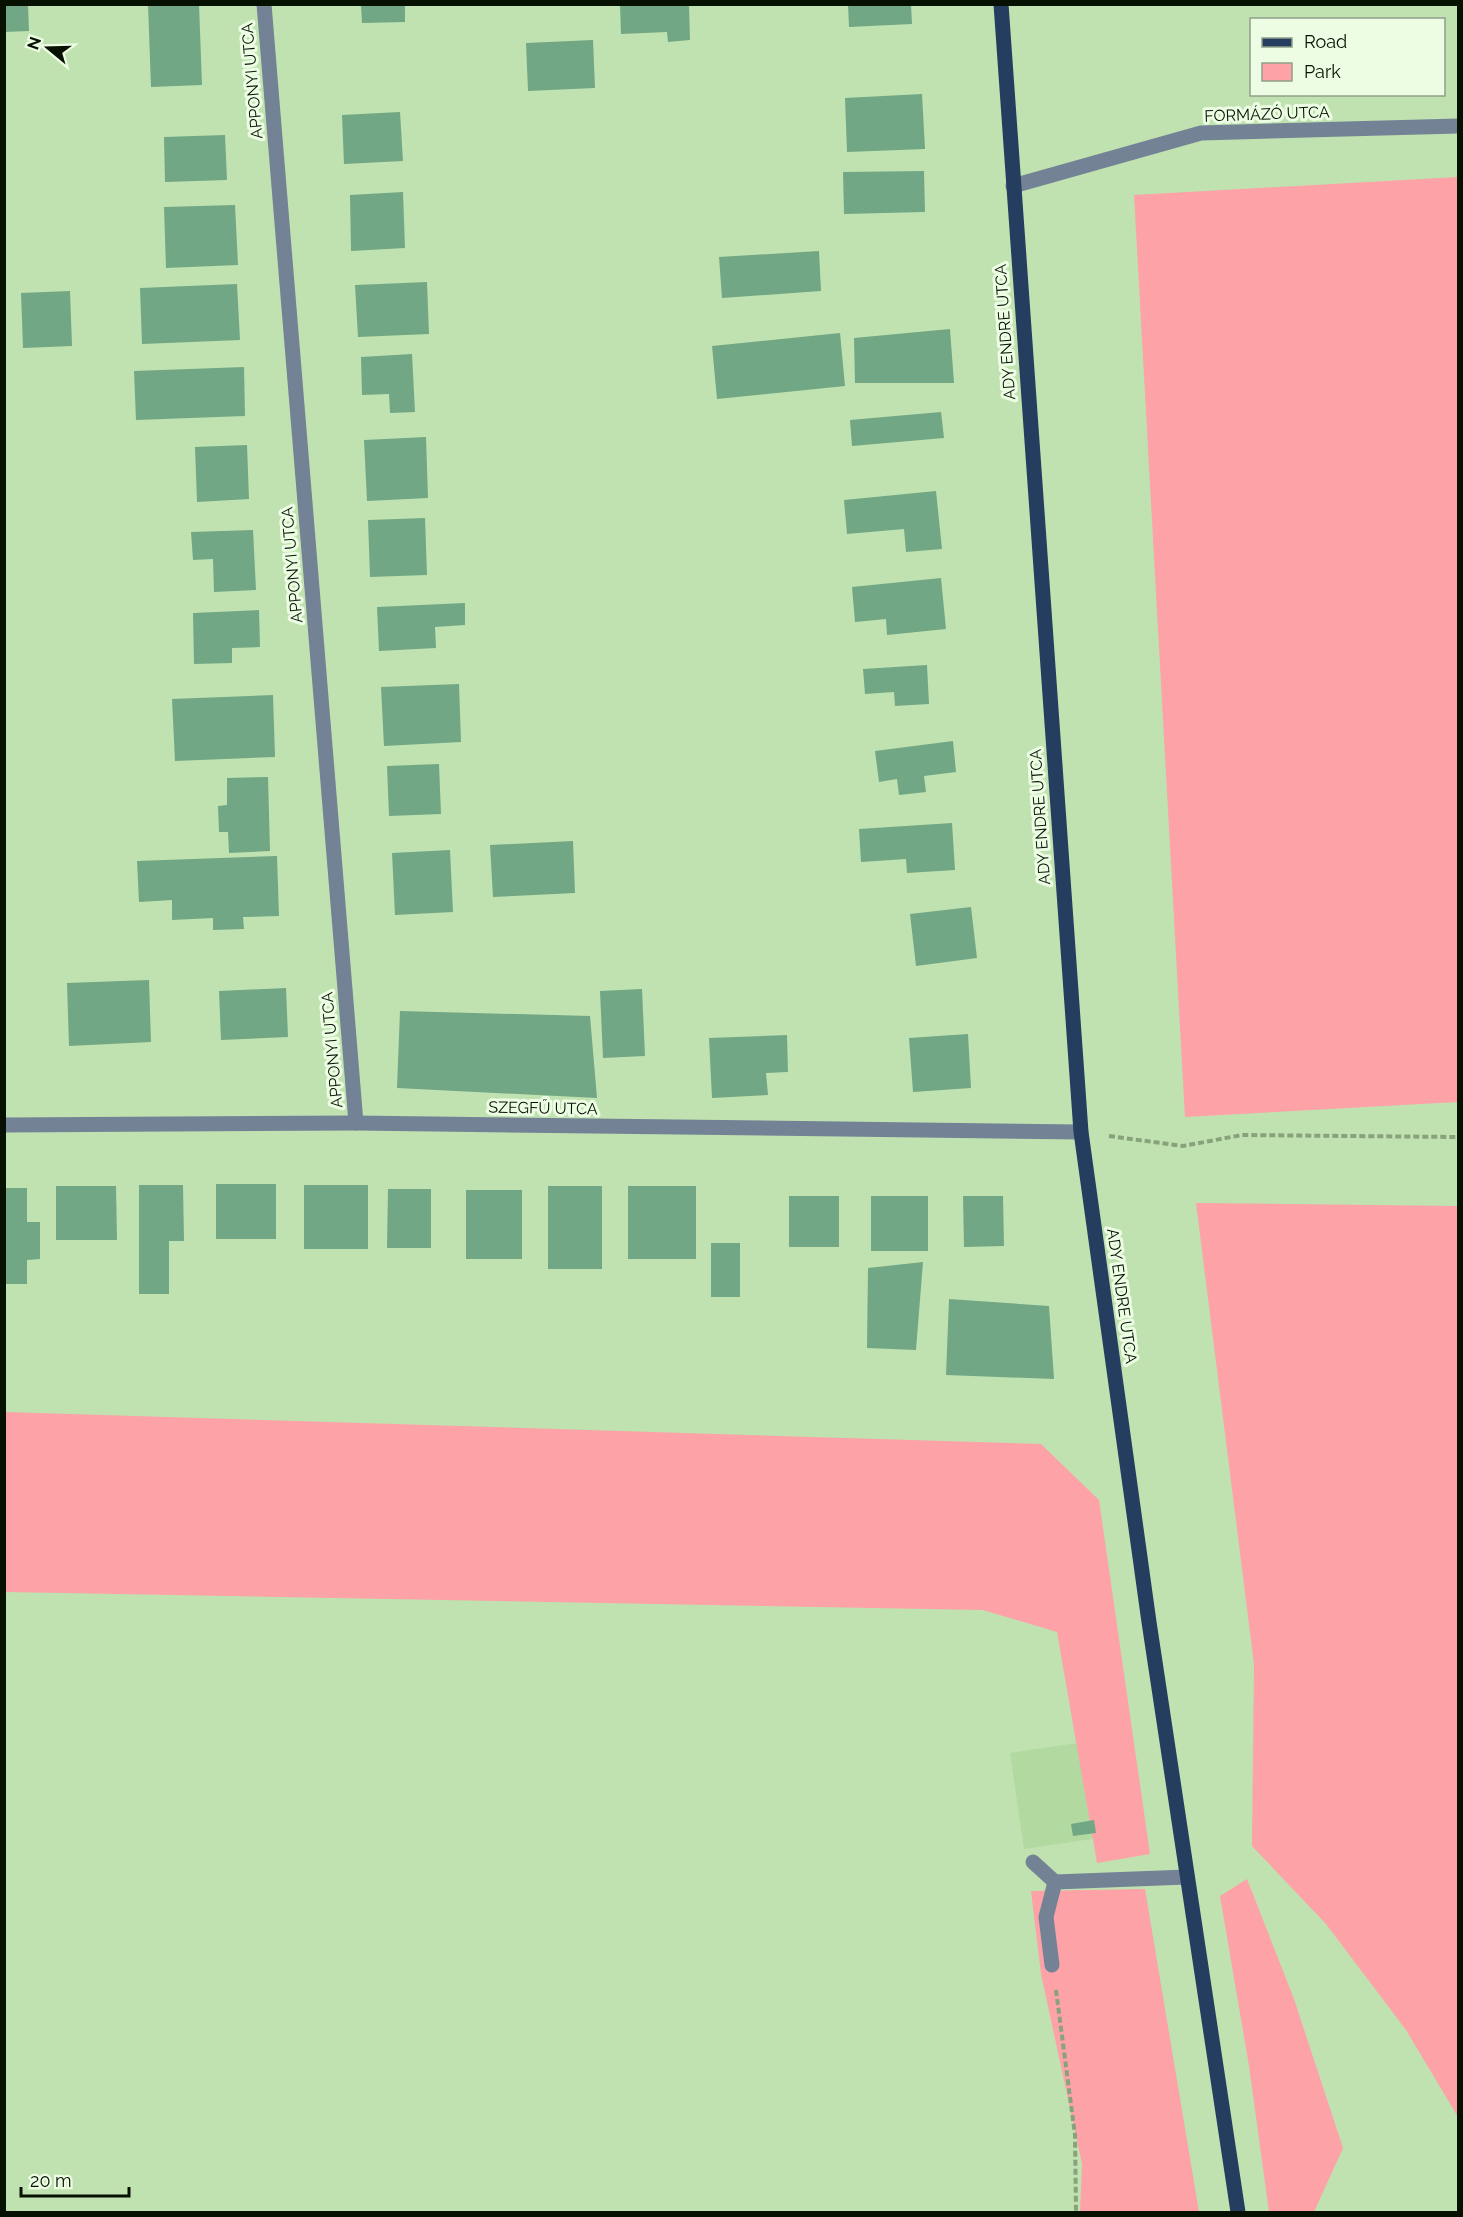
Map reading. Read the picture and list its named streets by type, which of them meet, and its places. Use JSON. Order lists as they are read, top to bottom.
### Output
{
  "streets": {
    "main road": ["ADY ENDRE UTCA"],
    "street": ["APPONYI UTCA", "FORMÁZÓ UTCA", "SZEGFŰ UTCA"]
  },
  "crossings": [
    ["APPONYI UTCA", "SZEGFŰ UTCA"],
    ["FORMÁZÓ UTCA", "ADY ENDRE UTCA"],
    ["ADY ENDRE UTCA", "SZEGFŰ UTCA"]
  ],
  "legend": ["Road", "Park"],
  "scale_bar": "20 m",
  "north": "left"
}
